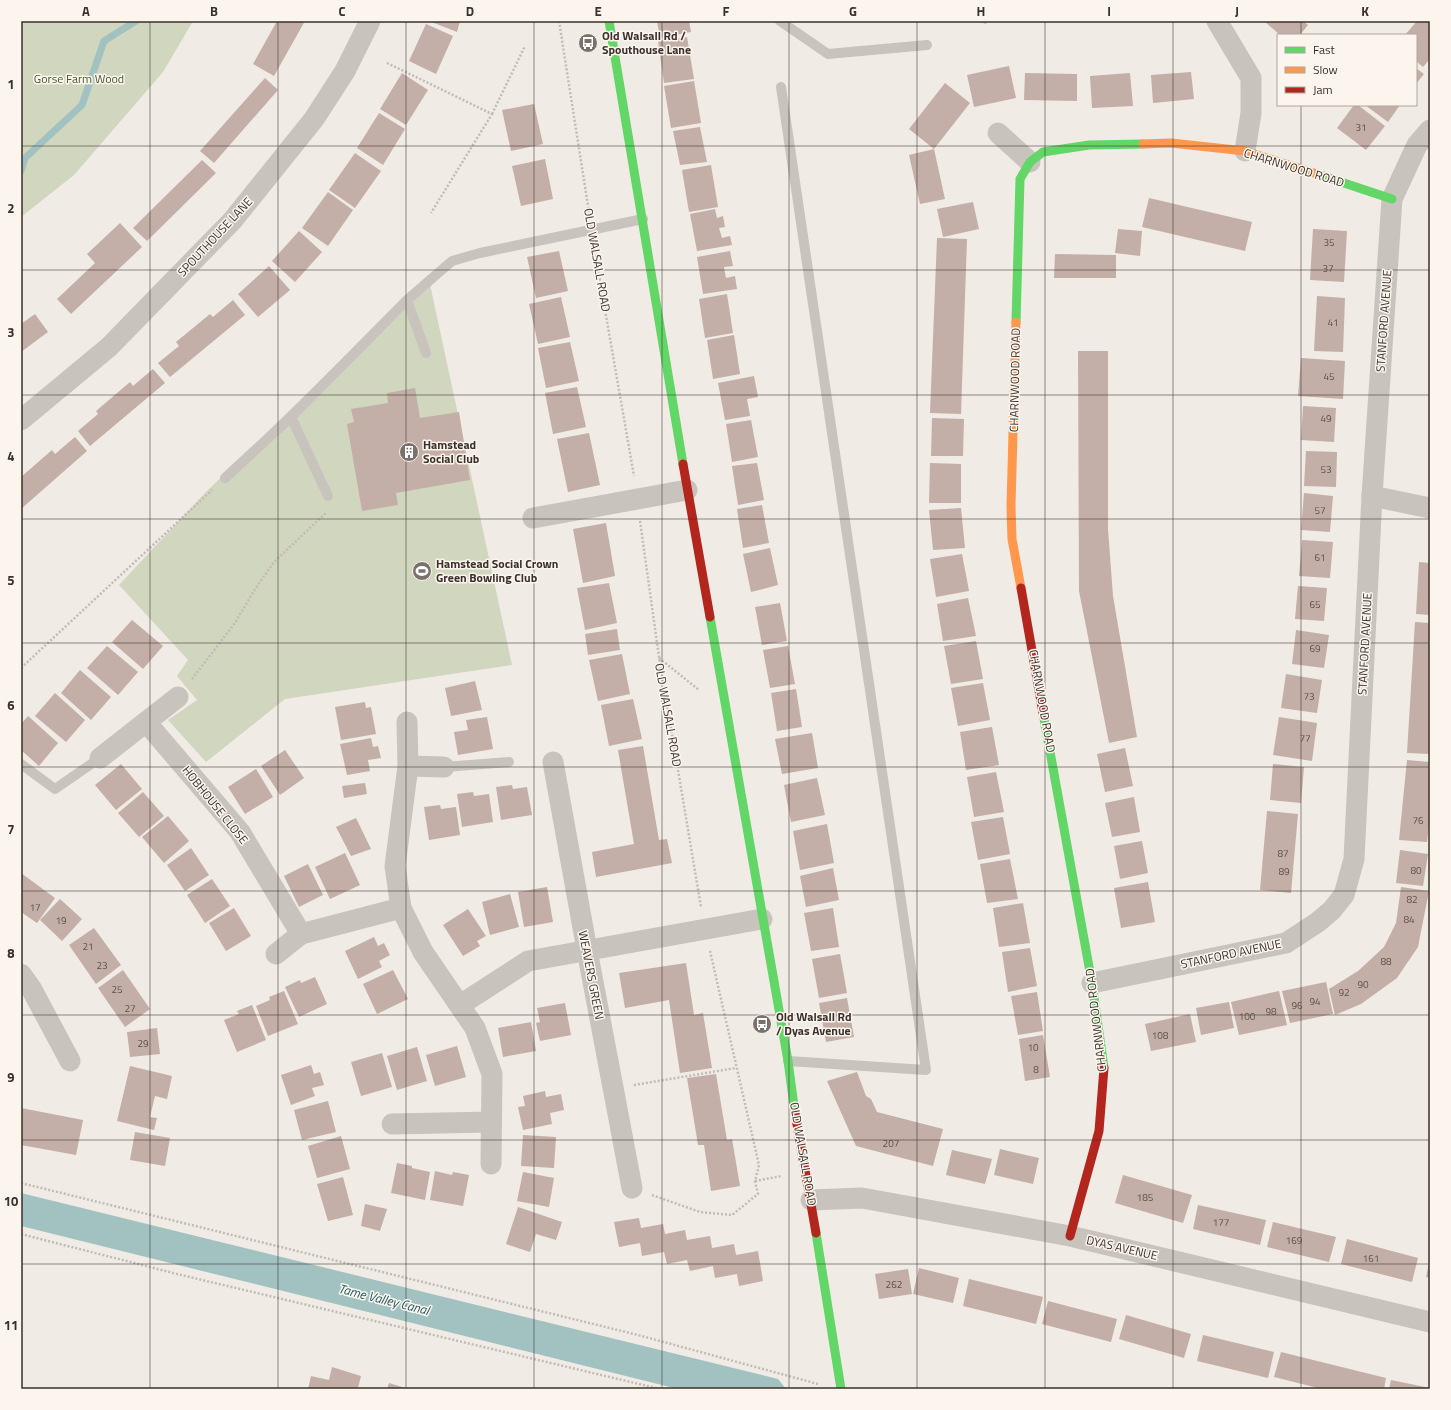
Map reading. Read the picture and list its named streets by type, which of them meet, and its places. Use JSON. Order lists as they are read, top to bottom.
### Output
{
  "streets": {
    "street": [
      "CHARNWOOD ROAD",
      "SPOUTHOUSE LANE",
      "OLD WALSALL ROAD",
      "STANFORD AVENUE",
      "HOBHOUSE CLOSE",
      "WEAVERS GREEN",
      "DYAS AVENUE"
    ]
  },
  "crossings": [
    ["CHARNWOOD ROAD", "STANFORD AVENUE"],
    ["CHARNWOOD ROAD", "DYAS AVENUE"],
    ["OLD WALSALL ROAD", "WEAVERS GREEN"],
    ["OLD WALSALL ROAD", "DYAS AVENUE"]
  ],
  "water": ["Tame Valley Canal"],
  "parks": ["Gorse Farm Wood"],
  "places": {
    "bus stop": ["Old Walsall Rd / Spouthouse Lane", "Old Walsall Rd / Dyas Avenue"],
    "building": ["Hamstead Social Club"],
    "sports": ["Hamstead Social Crown Green Bowling Club"]
  },
  "house_numbers": [
    "31",
    "35",
    "37",
    "41",
    "45",
    "49",
    "53",
    "57",
    "61",
    "65",
    "69",
    "73",
    "77",
    "76",
    "87",
    "80",
    "89",
    "82",
    "17",
    "84",
    "19",
    "21",
    "88",
    "23",
    "90",
    "25",
    "92",
    "94",
    "96",
    "27",
    "98",
    "100",
    "108",
    "29",
    "10",
    "8",
    "207",
    "185",
    "177",
    "169",
    "161",
    "262"
  ],
  "legend": ["Fast", "Slow", "Jam"],
  "grid": {
    "columns": [
      "A",
      "B",
      "C",
      "D",
      "E",
      "F",
      "G",
      "H",
      "I",
      "J",
      "K"
    ],
    "rows": [
      "1",
      "2",
      "3",
      "4",
      "5",
      "6",
      "7",
      "8",
      "9",
      "10",
      "11"
    ]
  }
}
